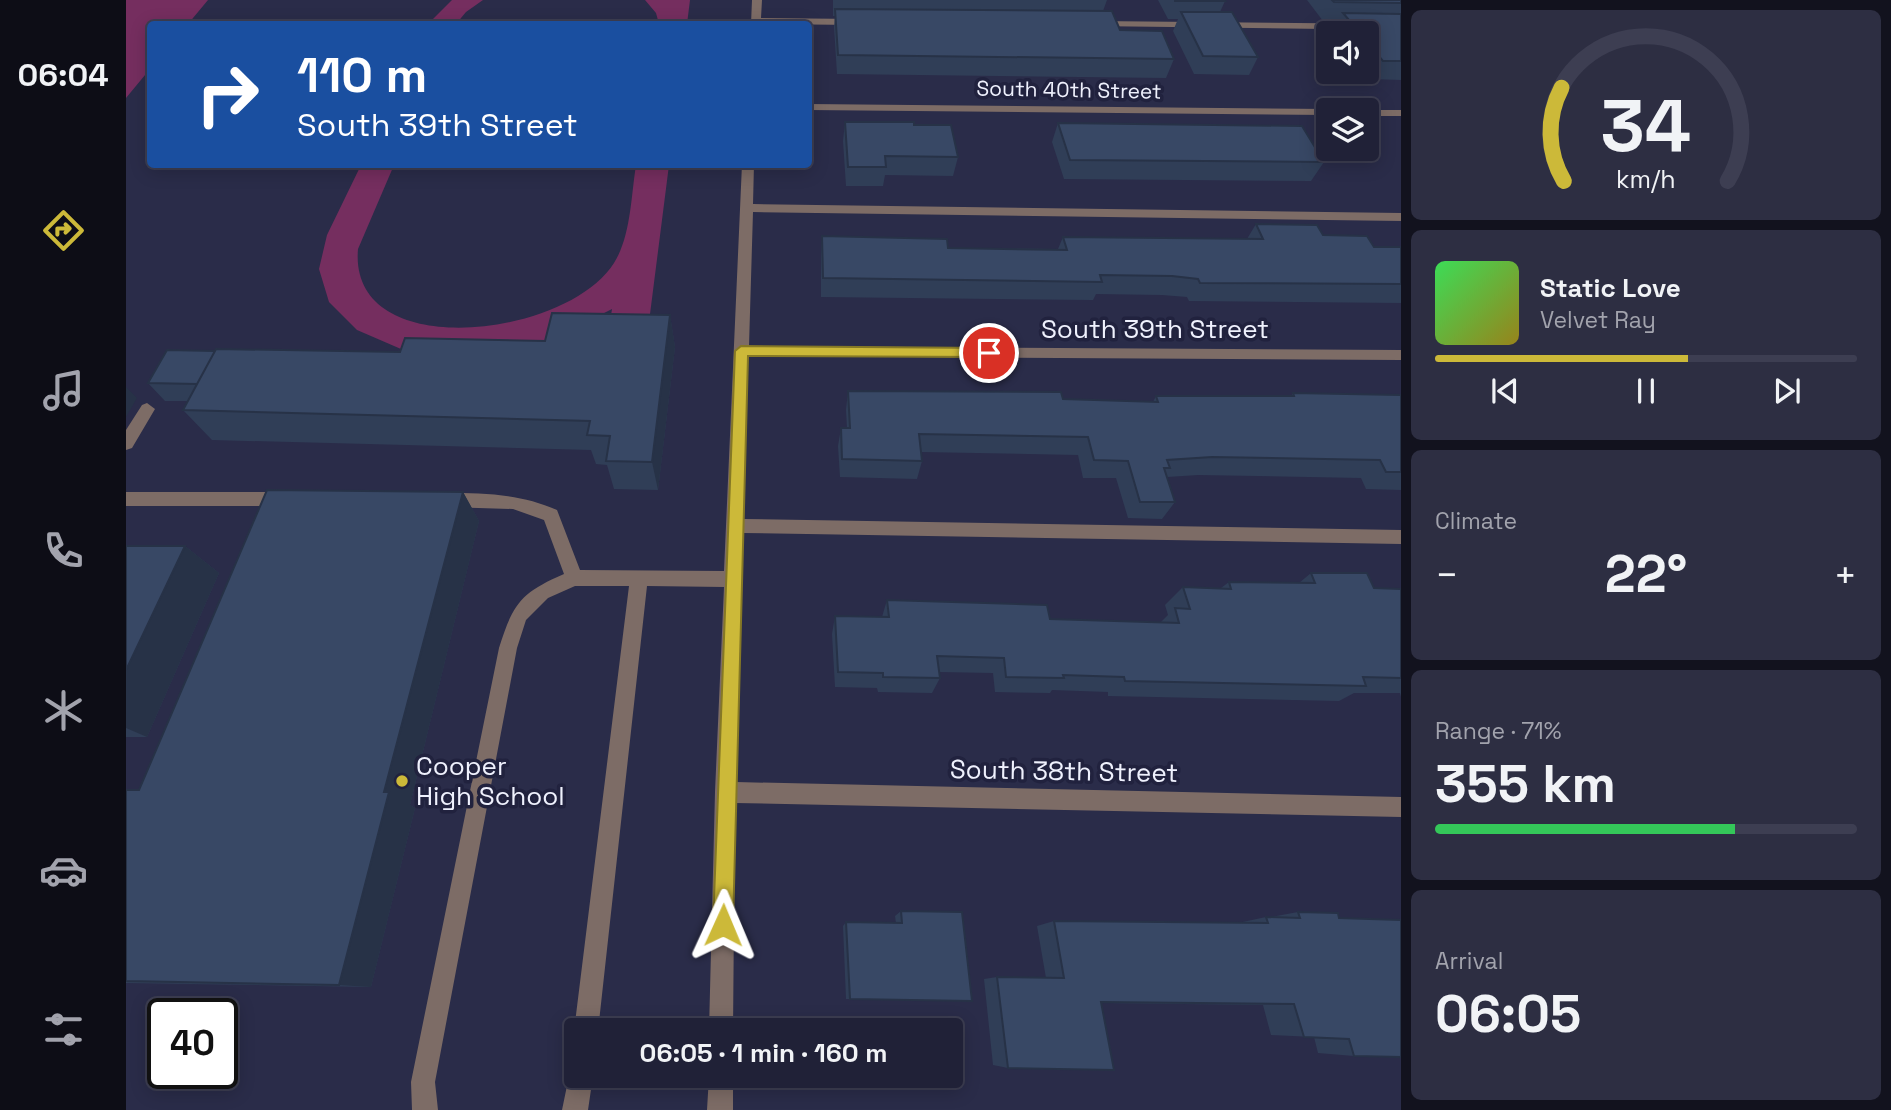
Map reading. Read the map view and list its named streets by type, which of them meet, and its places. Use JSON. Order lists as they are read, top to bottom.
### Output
{
  "streets": {
    "street": ["South 40th Street", "South 39th Street", "South 38th Street"]
  },
  "places": ["Cooper High School"],
  "page": {
    "tabs": "06:04",
    "turn": ["110 m", "South 39th Street"],
    "song": ["Static Love", "Velvet Ray"],
    "tile": [
      "Climate",
      ["Range · 71%", "355 km"],
      ["Arrival", "06:05"]
    ],
    "heat": ["−", "22°", "+"],
    "limit": "40",
    "trip": "06:05 · 1 min · 160 m",
    "gauge": ["34", "km/h"]
  }
}
